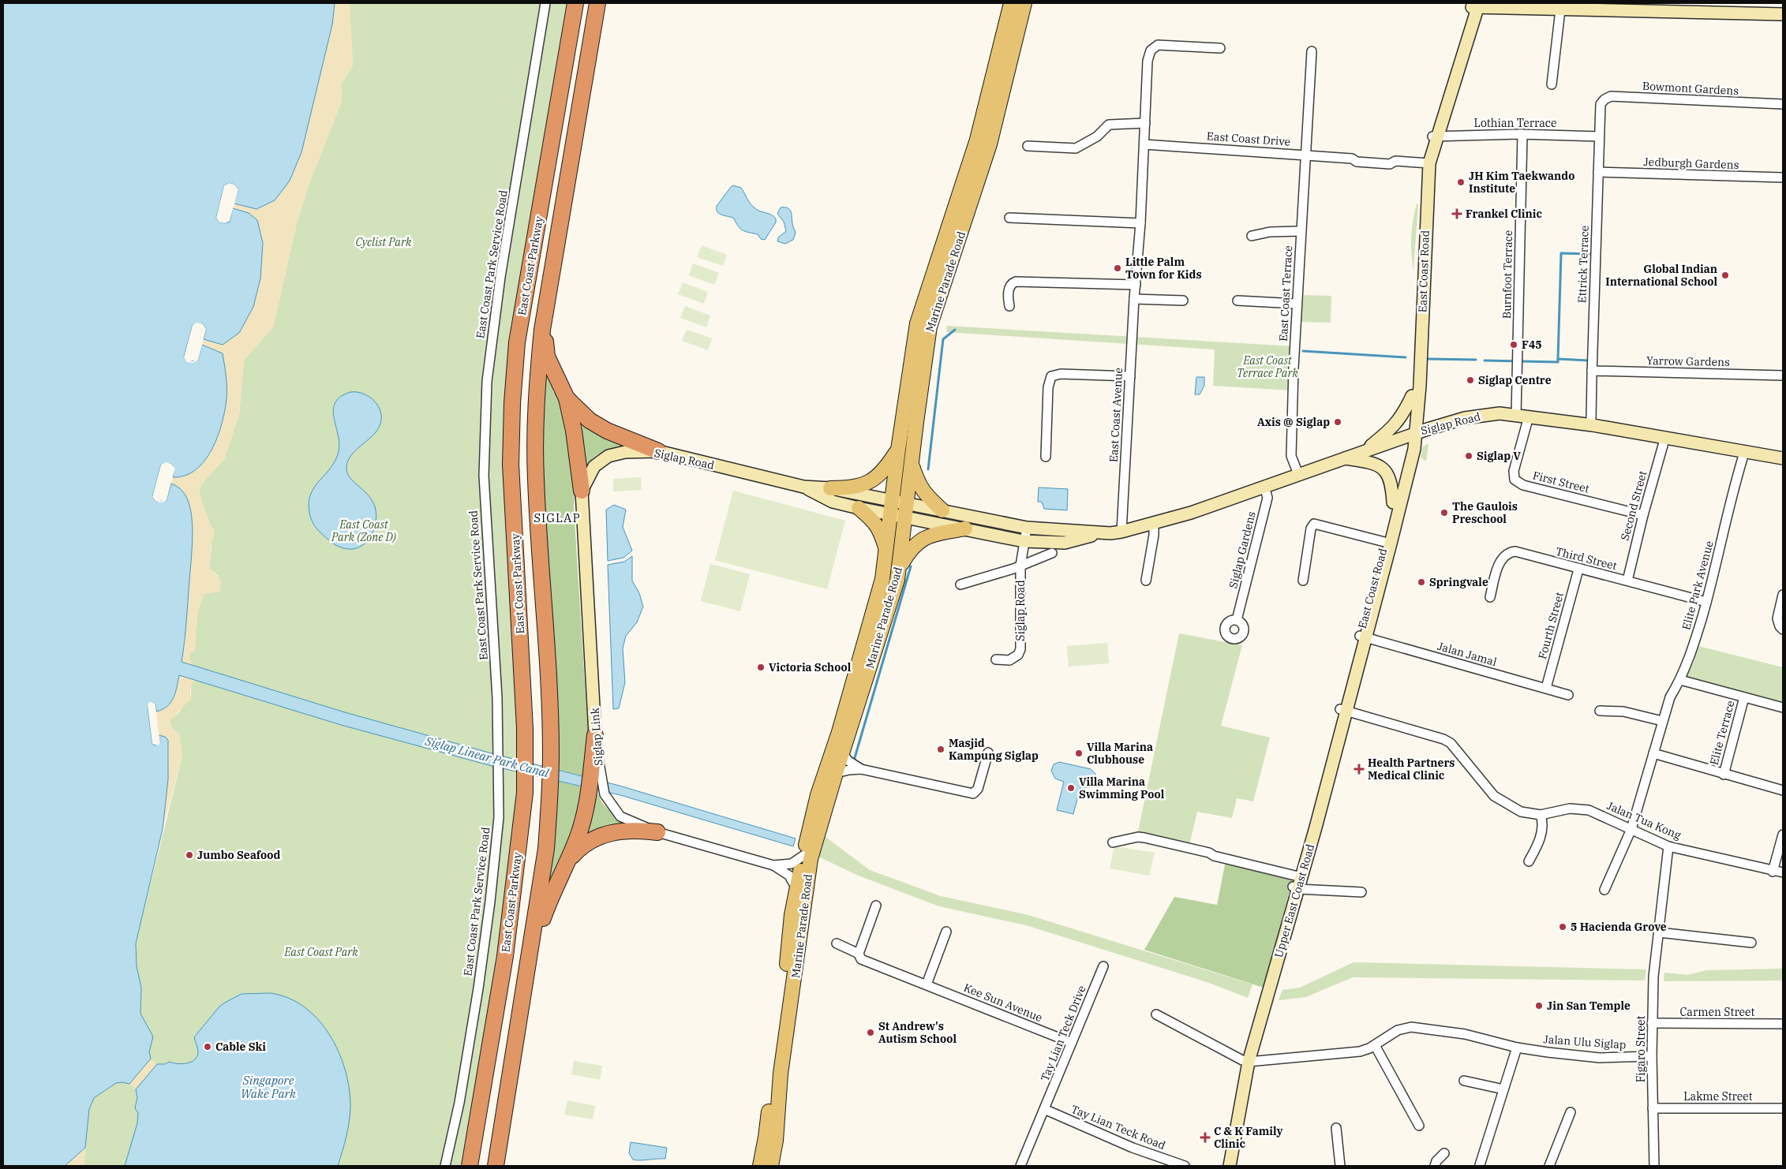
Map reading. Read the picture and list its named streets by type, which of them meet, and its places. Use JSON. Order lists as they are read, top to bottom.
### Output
{
  "streets": {
    "highway": ["East Coast Parkway"],
    "main road": [
      "East Coast Road",
      "Marine Parade Road",
      "Siglap Road",
      "Siglap Link",
      "Upper East Coast Road"
    ],
    "street": [
      "Bowmont Gardens",
      "Lothian Terrace",
      "East Coast Drive",
      "Jedburgh Gardens",
      "East Coast Park Service Road",
      "Ettrick Terrace",
      "Burnfoot Terrace",
      "East Coast Terrace",
      "Yarrow Gardens",
      "East Coast Avenue",
      "First Street",
      "Second Street",
      "Siglap Gardens",
      "Third Street",
      "Elite Park Avenue",
      "Fourth Street",
      "Jalan Jamal",
      "Elite Terrace",
      "Jalan Tua Kong",
      "Kee Sun Avenue",
      "Carmen Street",
      "Tay Lian Teck Drive",
      "Jalan Ulu Siglap",
      "Figaro Street",
      "Lakme Street",
      "Tay Lian Teck Road"
    ]
  },
  "crossings": [
    ["Bowmont Gardens", "Ettrick Terrace"],
    ["Lothian Terrace", "Ettrick Terrace"],
    ["Lothian Terrace", "East Coast Road"],
    ["Lothian Terrace", "Burnfoot Terrace"],
    ["East Coast Drive", "East Coast Road"],
    ["East Coast Drive", "East Coast Terrace"],
    ["East Coast Drive", "East Coast Avenue"],
    ["Jedburgh Gardens", "Ettrick Terrace"],
    ["Ettrick Terrace", "Yarrow Gardens"],
    ["Ettrick Terrace", "Siglap Road"],
    ["East Coast Road", "Siglap Road"],
    ["East Coast Road", "Jalan Jamal"],
    ["East Coast Road", "Upper East Coast Road"],
    ["Burnfoot Terrace", "Siglap Road"],
    ["Marine Parade Road", "Siglap Road"],
    ["Marine Parade Road", "Siglap Link"],
    ["East Coast Terrace", "Siglap Road"],
    ["East Coast Avenue", "Siglap Road"],
    ["Siglap Road", "First Street"],
    ["Siglap Road", "Second Street"],
    ["Siglap Road", "Siglap Gardens"],
    ["Siglap Road", "Elite Park Avenue"],
    ["Siglap Road", "Siglap Link"],
    ["First Street", "Second Street"],
    ["Second Street", "Third Street"],
    ["Third Street", "Elite Park Avenue"],
    ["Third Street", "Fourth Street"],
    ["Elite Park Avenue", "Elite Terrace"],
    ["Elite Park Avenue", "Jalan Tua Kong"],
    ["Fourth Street", "Jalan Jamal"],
    ["Jalan Jamal", "Upper East Coast Road"],
    ["Jalan Tua Kong", "Upper East Coast Road"],
    ["Jalan Tua Kong", "Figaro Street"],
    ["Upper East Coast Road", "Jalan Ulu Siglap"],
    ["Kee Sun Avenue", "Tay Lian Teck Drive"],
    ["Carmen Street", "Figaro Street"],
    ["Tay Lian Teck Drive", "Tay Lian Teck Road"],
    ["Jalan Ulu Siglap", "Figaro Street"],
    ["Figaro Street", "Lakme Street"]
  ],
  "districts": ["SIGLAP"],
  "water": ["Siglap Linear Park Canal", "Singapore Wake Park"],
  "parks": [
    "Cyclist Park",
    "East Coast Terrace Park",
    "East Coast Park (Zone D)",
    "East Coast Park"
  ],
  "places": {
    "other": [
      "JH Kim Taekwando Institute",
      "Little Palm Town for Kids",
      "Global Indian International School",
      "F45",
      "Siglap Centre",
      "Axis @ Siglap",
      "Siglap V",
      "The Gaulois Preschool",
      "Springvale",
      "Victoria School",
      "Masjid Kampung Siglap",
      "Villa Marina Clubhouse",
      "Villa Marina Swimming Pool",
      "Jumbo Seafood",
      "5 Hacienda Grove",
      "Jin San Temple",
      "St Andrew's Autism School",
      "Cable Ski"
    ],
    "health": ["Frankel Clinic", "Health Partners Medical Clinic", "C & K Family Clinic"]
  }
}
